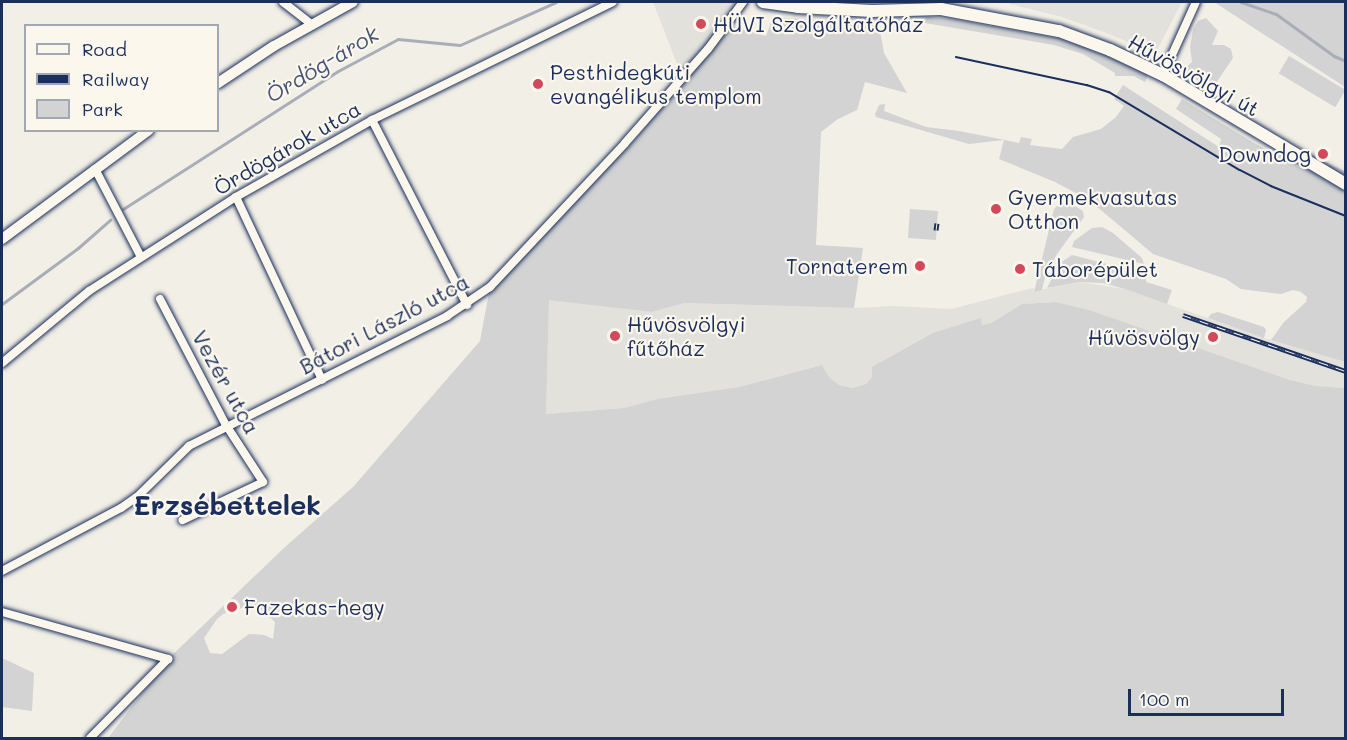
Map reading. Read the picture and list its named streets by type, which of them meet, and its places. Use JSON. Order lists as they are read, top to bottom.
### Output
{
  "streets": {
    "main road": ["Hűvösvölgyi út"],
    "street": ["Ördögárok utca", "Bátori László utca", "Vezér utca"]
  },
  "crossings": [
    ["Bátori László utca", "Vezér utca"]
  ],
  "districts": ["Erzsébettelek"],
  "water": ["Ördög-árok"],
  "places": [
    "HÜVI Szolgáltatóház",
    "Pesthidegkúti evangélikus templom",
    "Downdog",
    "Gyermekvasutas Otthon",
    "Tornaterem",
    "Táborépület",
    "Hűvösvölgyi fűtőház",
    "Hűvösvölgy",
    "Fazekas-hegy"
  ],
  "legend": ["Road", "Railway", "Park"],
  "scale_bar": "100 m"
}
